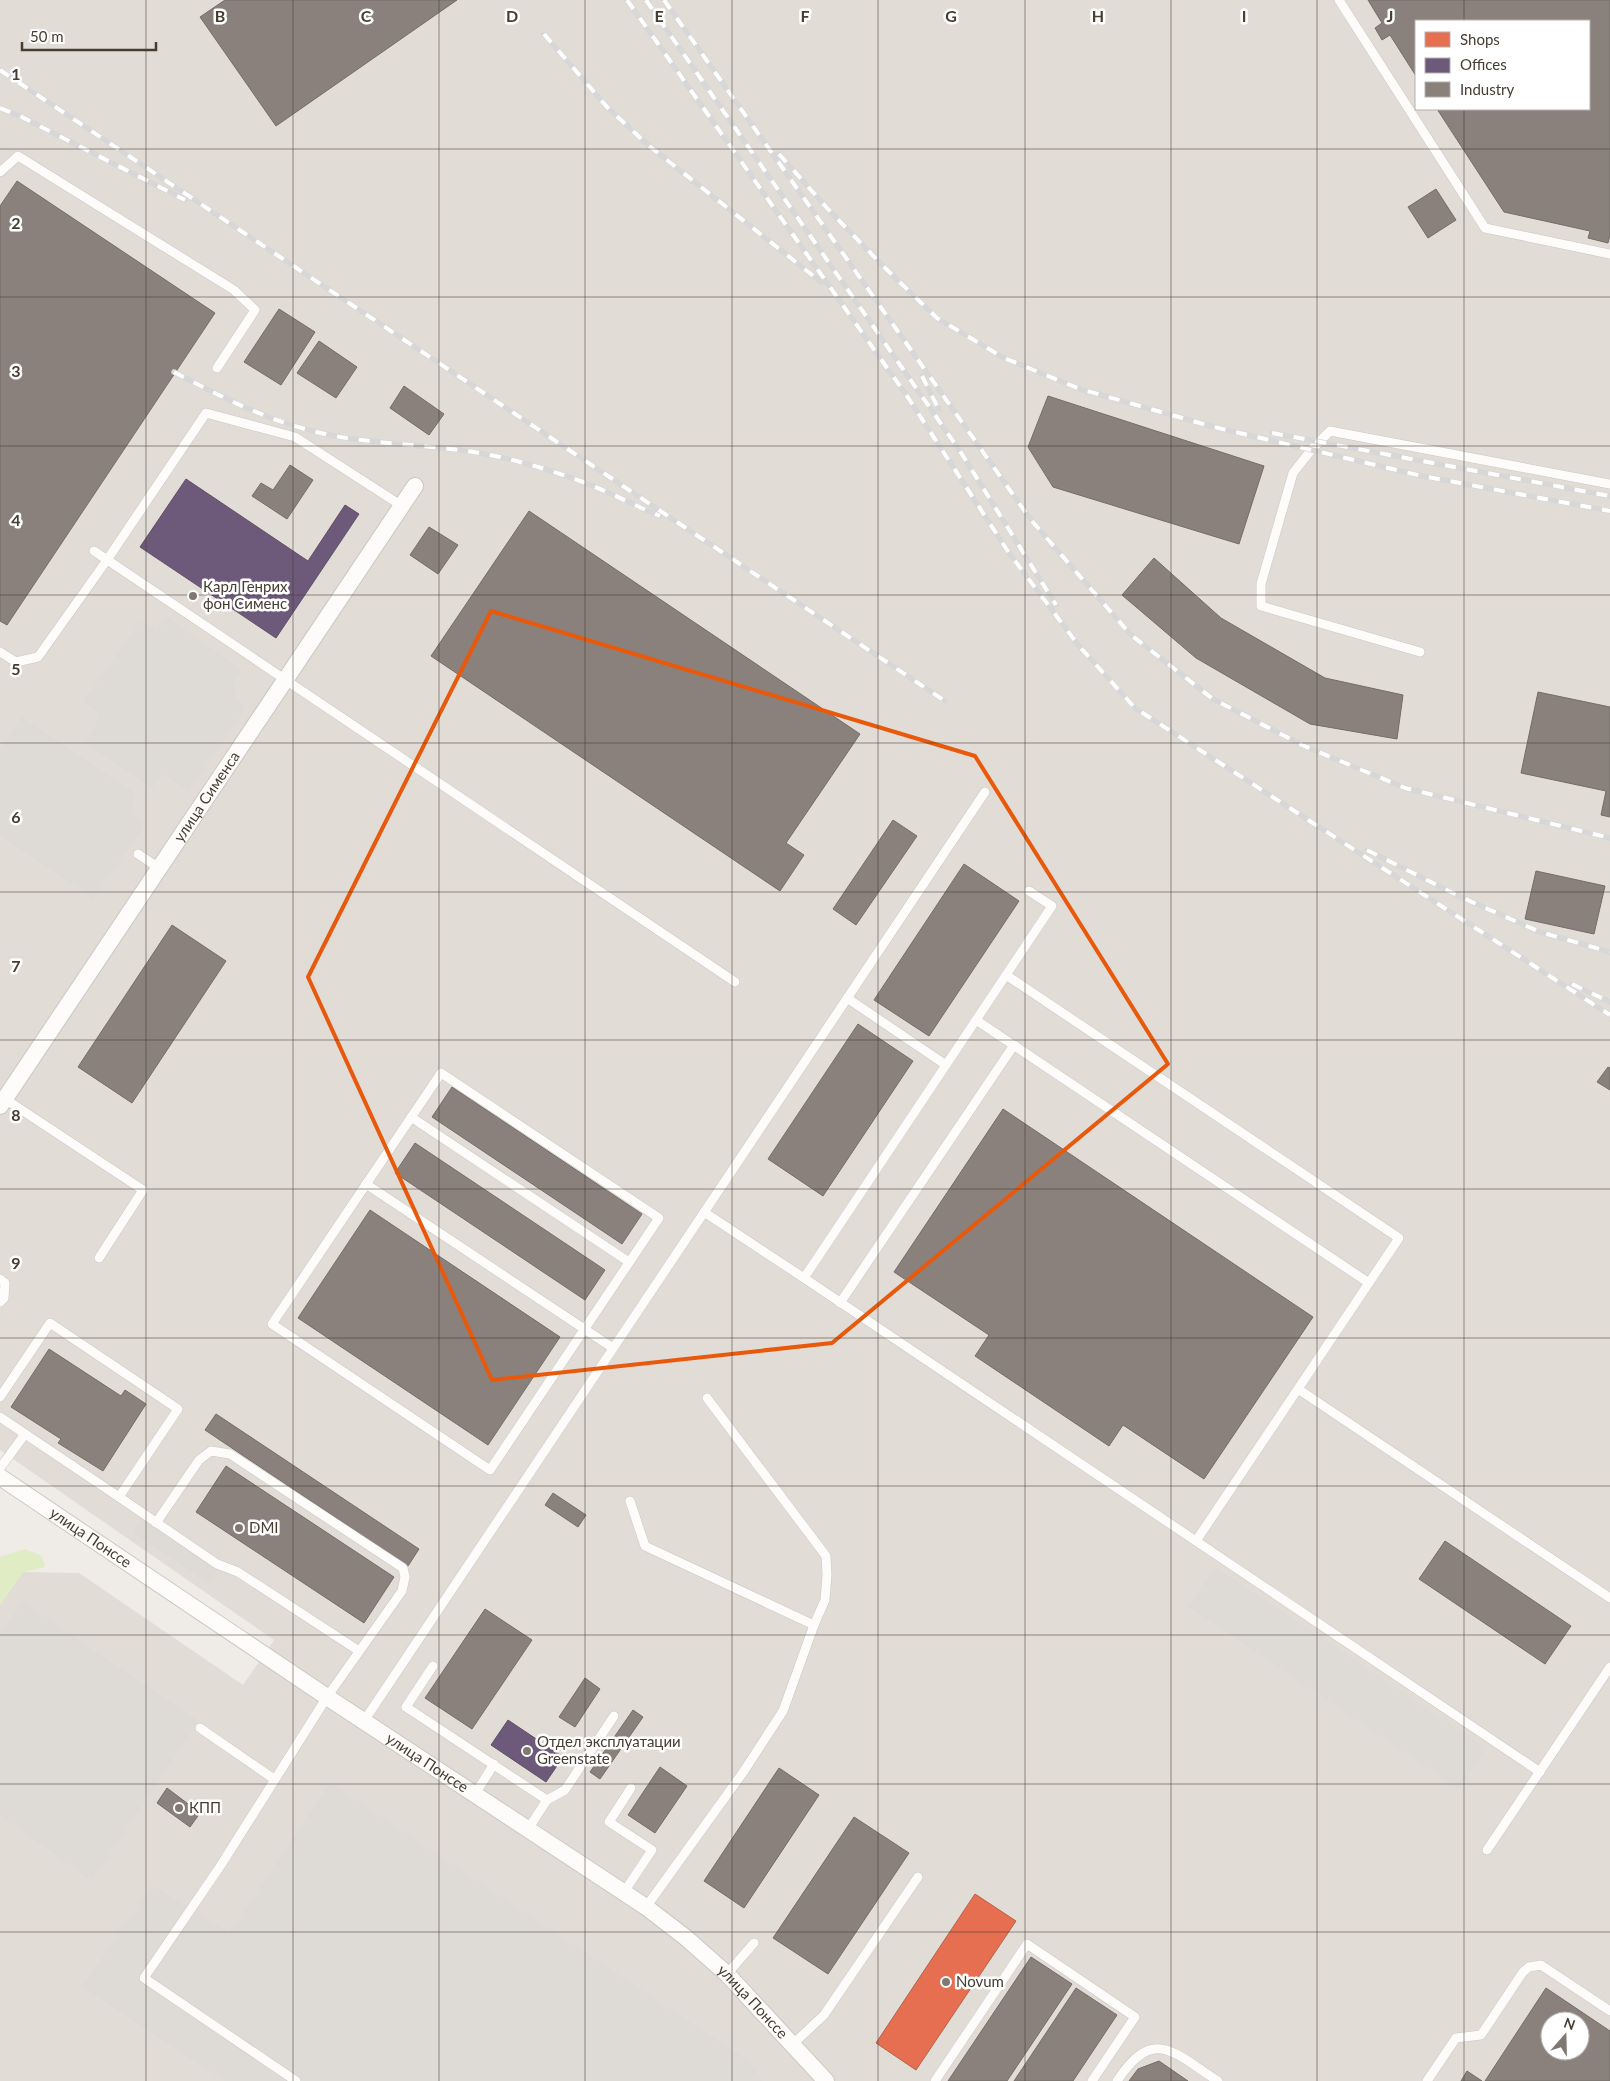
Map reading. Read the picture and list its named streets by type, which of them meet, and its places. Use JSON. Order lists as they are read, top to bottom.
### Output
{
  "streets": {
    "street": ["улица Сименса", "улица Понссе"]
  },
  "places": [
    "Карл Генрих фон Сименс",
    "DMI",
    "Отдел эксплуатации Greenstate",
    "КПП",
    "Novum"
  ],
  "legend": ["Shops", "Offices", "Industry"],
  "scale_bar": "50 m",
  "north": "top",
  "grid": {
    "columns": [
      "B",
      "C",
      "D",
      "E",
      "F",
      "G",
      "H",
      "I",
      "J"
    ],
    "rows": [
      "1",
      "2",
      "3",
      "4",
      "5",
      "6",
      "7",
      "8",
      "9"
    ]
  }
}
